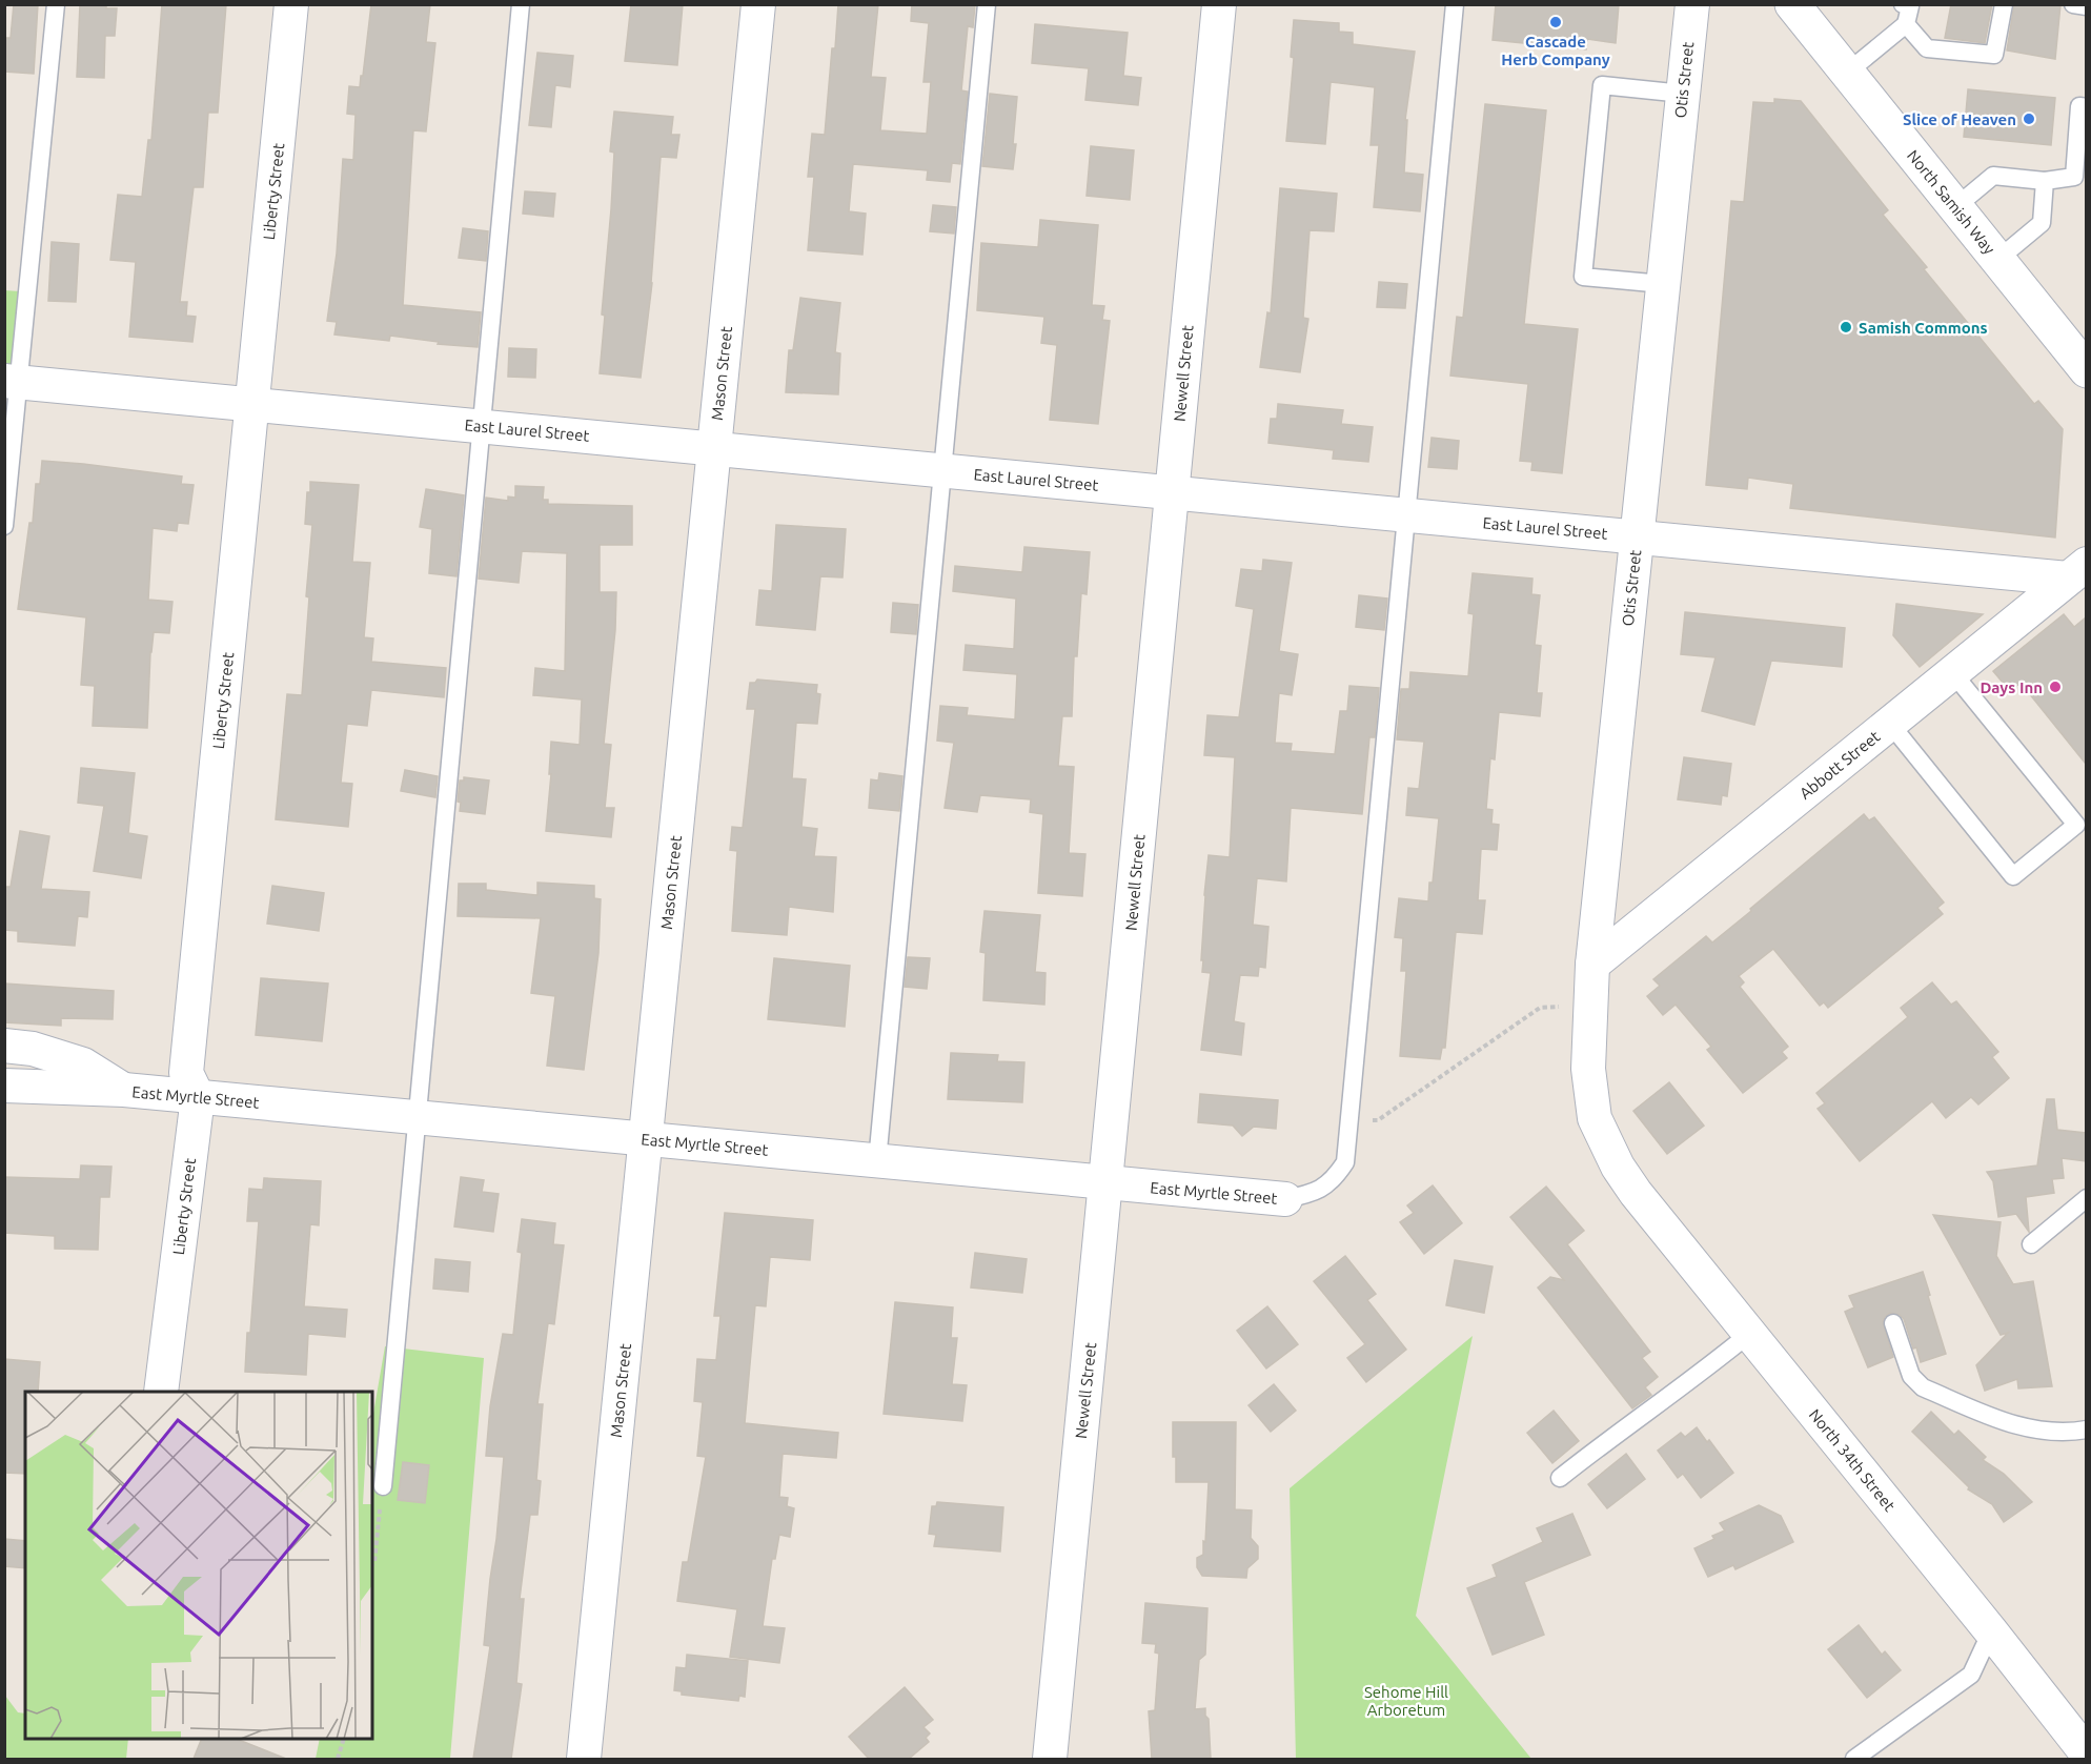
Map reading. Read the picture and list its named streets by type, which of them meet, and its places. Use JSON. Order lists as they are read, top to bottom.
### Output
{
  "streets": {
    "main road": ["North Samish Way"],
    "street": [
      "Otis Street",
      "Liberty Street",
      "Mason Street",
      "Newell Street",
      "East Laurel Street",
      "Abbott Street",
      "East Myrtle Street",
      "North 34th Street"
    ]
  },
  "crossings": [
    ["Otis Street", "East Laurel Street"],
    ["Otis Street", "Abbott Street"],
    ["Otis Street", "North 34th Street"],
    ["Liberty Street", "East Laurel Street"],
    ["Liberty Street", "East Myrtle Street"],
    ["Mason Street", "East Laurel Street"],
    ["Mason Street", "East Myrtle Street"],
    ["Newell Street", "East Laurel Street"],
    ["Newell Street", "East Myrtle Street"],
    ["East Laurel Street", "Abbott Street"]
  ],
  "parks": ["Sehome Hill Arboretum"],
  "places": [
    "Cascade Herb Company",
    "Slice of Heaven",
    "Samish Commons",
    "Days Inn"
  ]
}
